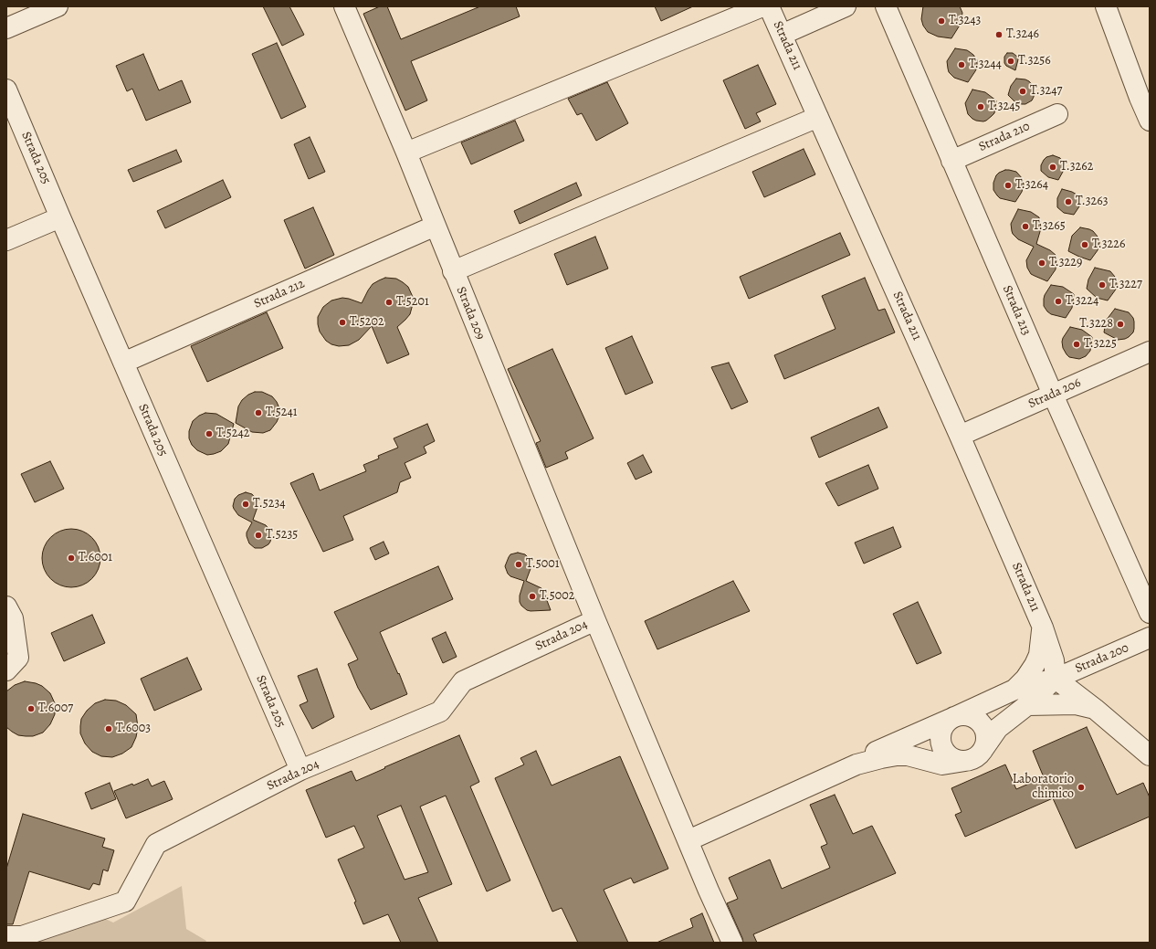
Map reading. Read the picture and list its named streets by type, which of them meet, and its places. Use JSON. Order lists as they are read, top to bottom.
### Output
{
  "streets": {
    "lane": [
      "Strada 211",
      "Strada 210",
      "Strada 205",
      "Strada 212",
      "Strada 213",
      "Strada 209",
      "Strada 206",
      "Strada 204",
      "Strada 200"
    ]
  },
  "crossings": [
    ["Strada 211", "Strada 206"],
    ["Strada 211", "Strada 200"],
    ["Strada 210", "Strada 213"],
    ["Strada 205", "Strada 212"],
    ["Strada 205", "Strada 204"],
    ["Strada 212", "Strada 209"],
    ["Strada 213", "Strada 206"],
    ["Strada 209", "Strada 204"]
  ],
  "places": [
    "T.3243",
    "T.3246",
    "T.3256",
    "T.3244",
    "T.3247",
    "T.3245",
    "T.3262",
    "T.3264",
    "T.3263",
    "T.3265",
    "T.3226",
    "T.3229",
    "T.3227",
    "T.3224",
    "T.5201",
    "T.5202",
    "T.3228",
    "T.3225",
    "T.5241",
    "T.5242",
    "T.5234",
    "T.5235",
    "T.6001",
    "T.5001",
    "T.5002",
    "T.6007",
    "T.6003",
    "Laboratorio chimico"
  ]
}
